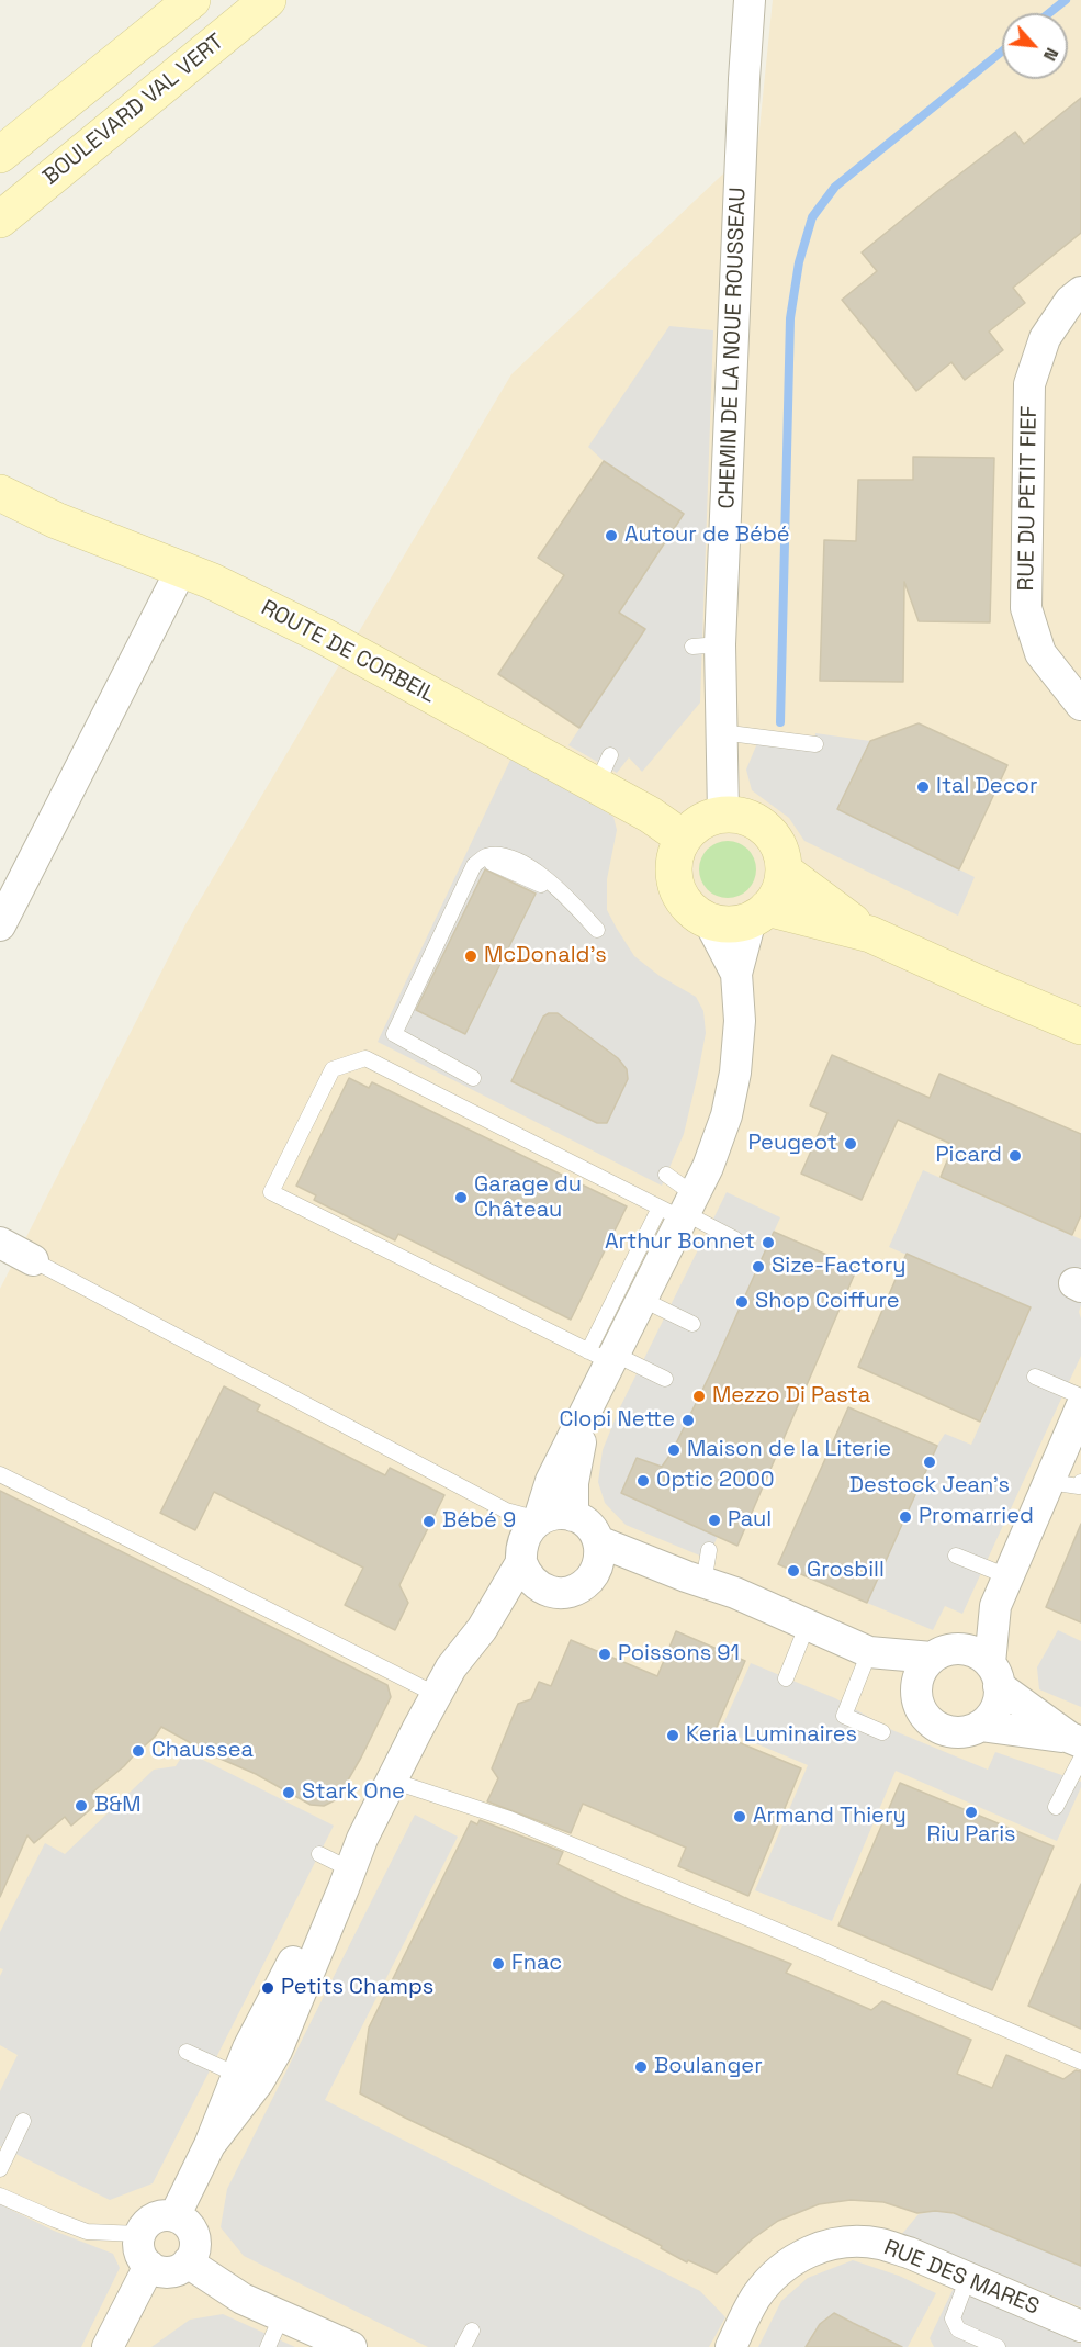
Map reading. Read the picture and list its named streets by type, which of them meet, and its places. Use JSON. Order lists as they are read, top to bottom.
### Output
{
  "streets": {
    "street": [
      "BOULEVARD VAL VERT",
      "CHEMIN DE LA NOUE ROUSSEAU",
      "RUE DU PETIT FIEF",
      "ROUTE DE CORBEIL",
      "RUE DES MARES"
    ]
  },
  "crossings": [
    ["CHEMIN DE LA NOUE ROUSSEAU", "ROUTE DE CORBEIL"]
  ],
  "places": [
    "Autour de Bébé",
    "Ital Decor",
    "McDonald's",
    "Peugeot",
    "Picard",
    "Garage du Château",
    "Arthur Bonnet",
    "Size-Factory",
    "Shop Coiffure",
    "Mezzo Di Pasta",
    "Clopi Nette",
    "Maison de la Literie",
    "Destock Jean's",
    "Optic 2000",
    "Promarried",
    "Paul",
    "Bébé 9",
    "Grosbill",
    "Poissons 91",
    "Keria Luminaires",
    "Chaussea",
    "Stark One",
    "B&M",
    "Riu Paris",
    "Armand Thiery",
    "Fnac",
    "Petits Champs",
    "Boulanger"
  ],
  "north": "bottom right"
}
